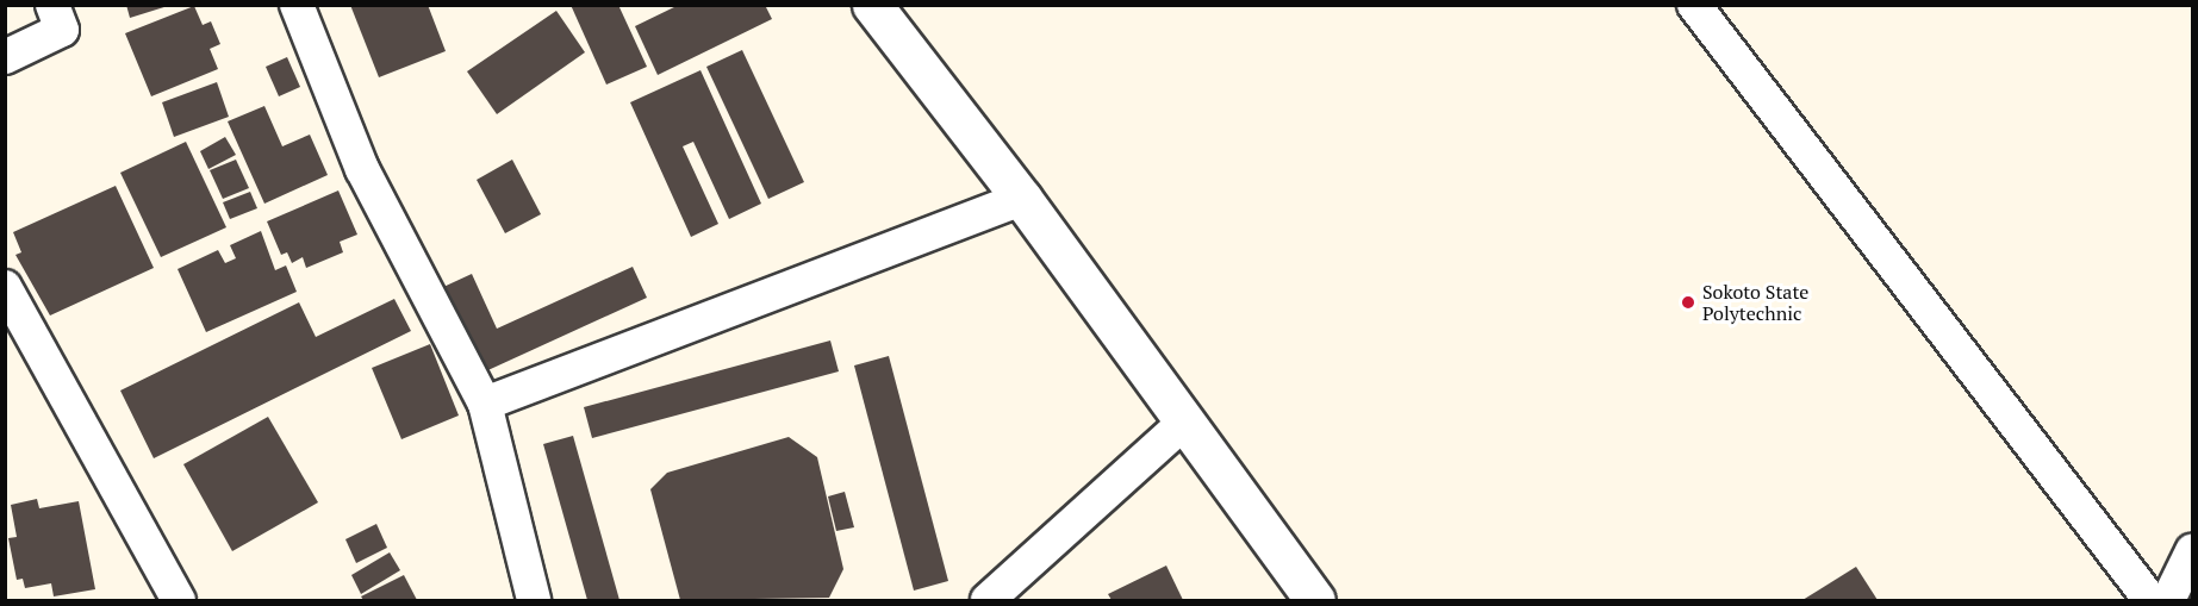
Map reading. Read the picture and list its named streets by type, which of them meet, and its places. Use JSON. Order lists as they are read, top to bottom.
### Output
{
  "places": ["Sokoto State Polytechnic"]
}
